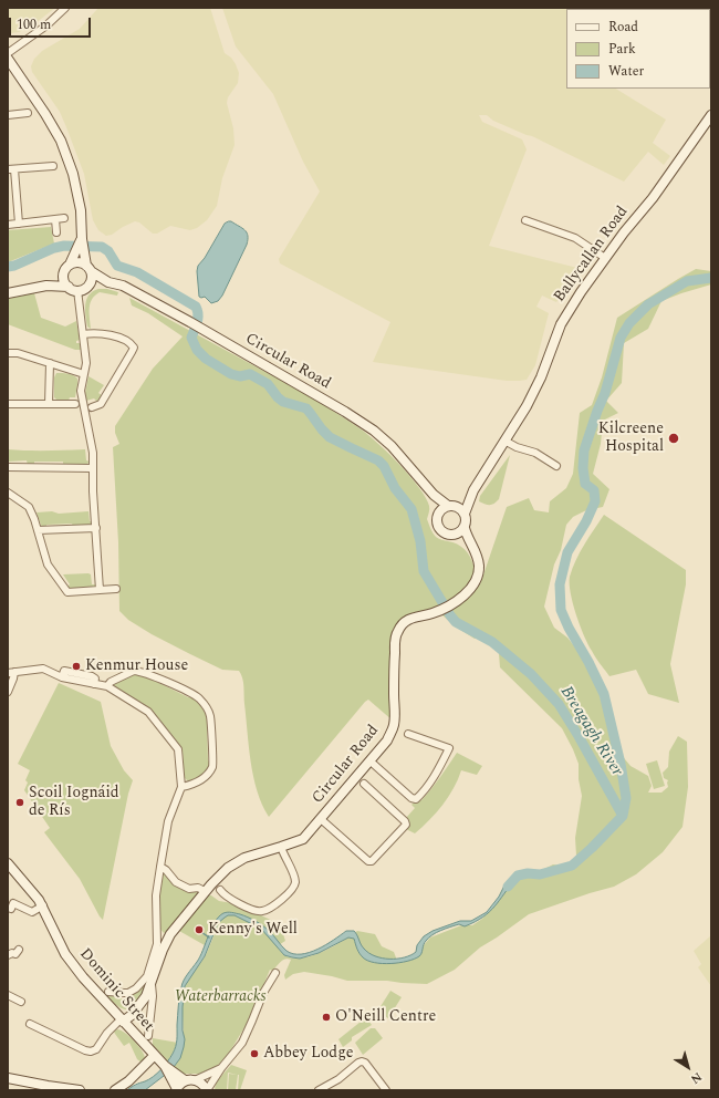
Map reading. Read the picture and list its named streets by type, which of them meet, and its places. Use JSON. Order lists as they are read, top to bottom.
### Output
{
  "streets": {
    "main road": ["Ballycallan Road", "Circular Road", "Dominic Street"]
  },
  "crossings": [
    ["Ballycallan Road", "Circular Road"]
  ],
  "water": ["Breagagh River"],
  "parks": ["Waterbarracks"],
  "places": [
    "Kilcreene Hospital",
    "Kenmur House",
    "Scoil Iognáid de Rís",
    "Kenny's Well",
    "O'Neill Centre",
    "Abbey Lodge"
  ],
  "legend": ["Road", "Park", "Water"],
  "scale_bar": "100 m",
  "north": "bottom right"
}
